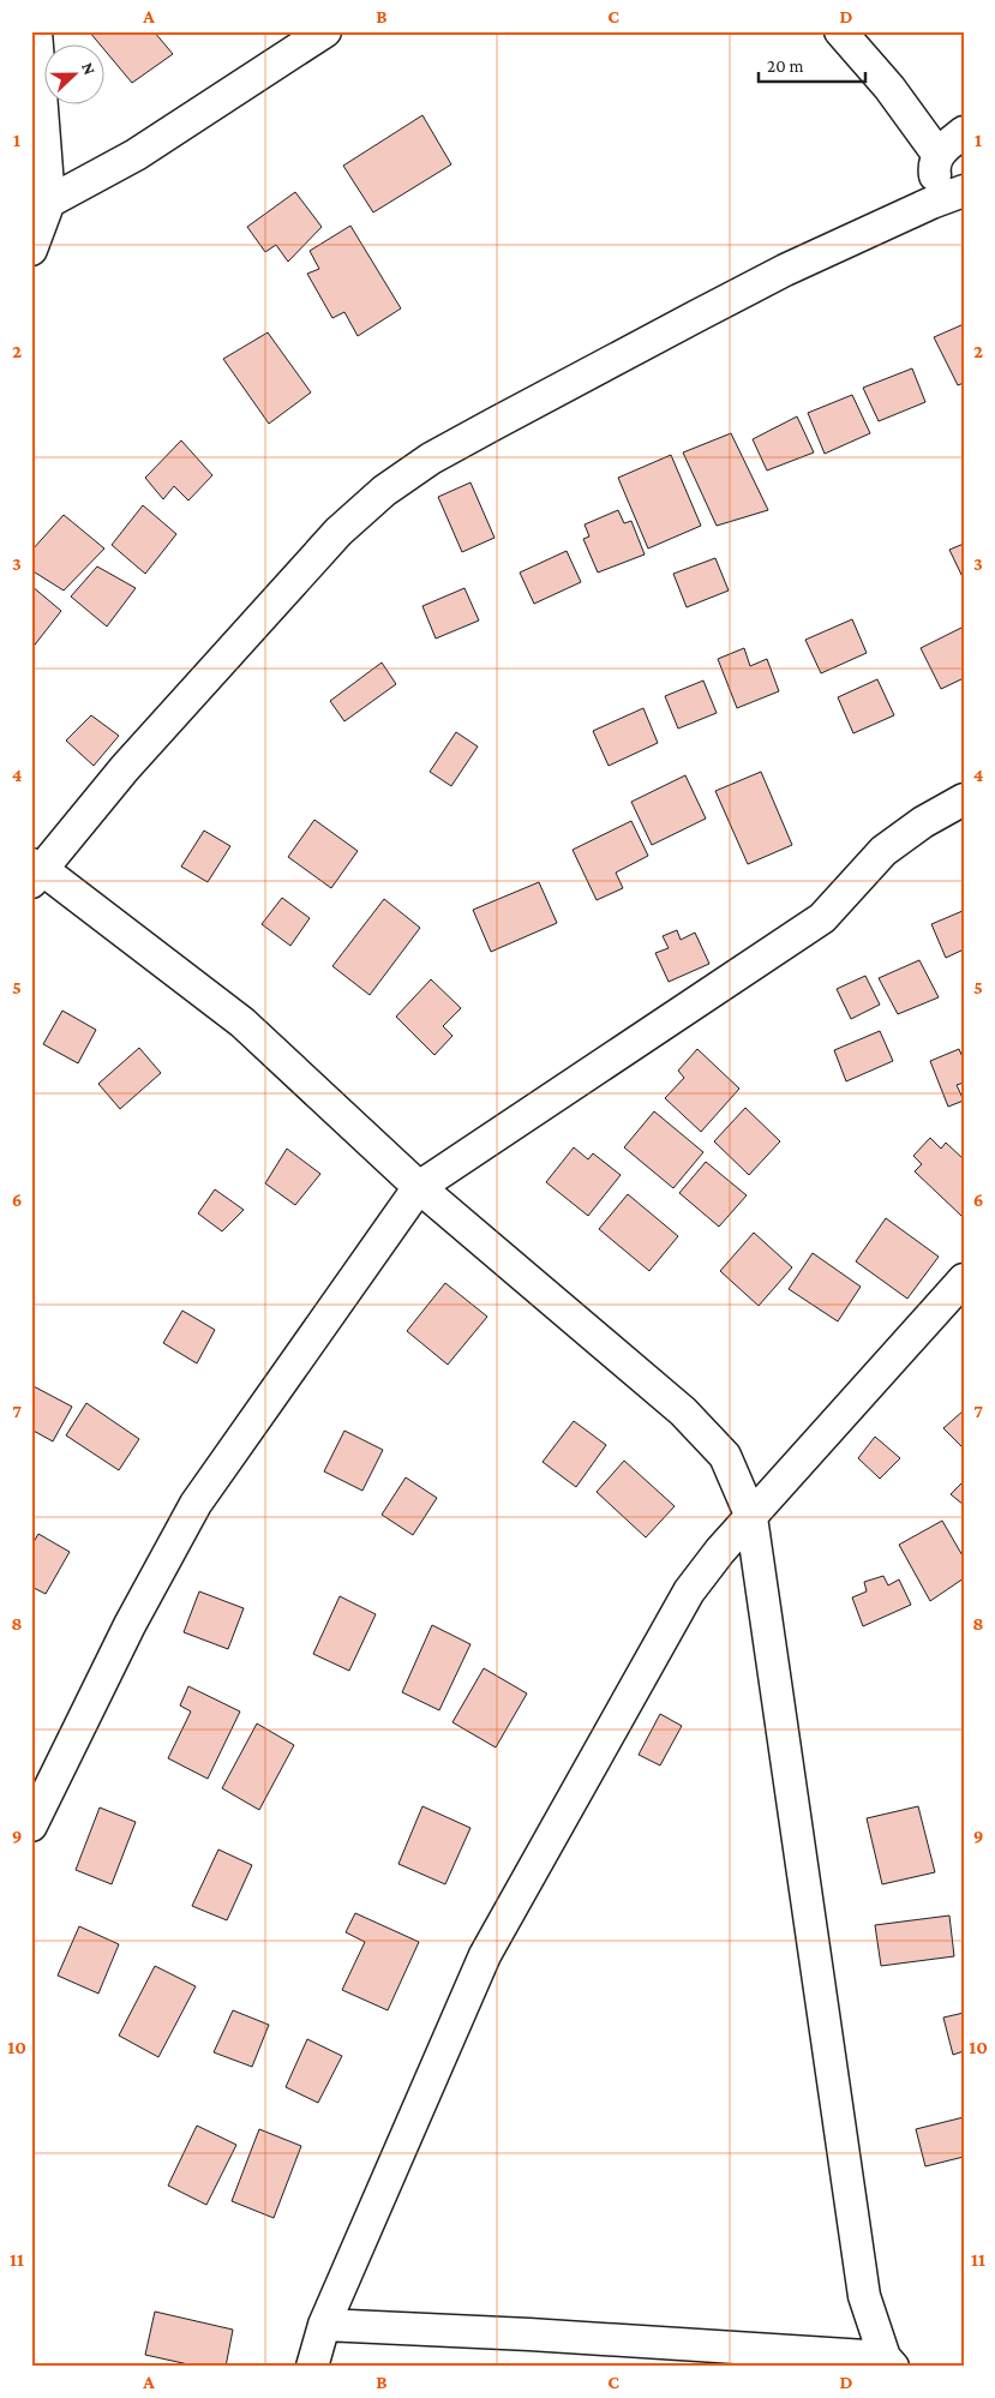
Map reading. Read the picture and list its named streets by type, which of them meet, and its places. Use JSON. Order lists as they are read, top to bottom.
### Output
{
  "scale_bar": "20 m",
  "north": "right",
  "grid": {
    "columns": [
      "A",
      "B",
      "C",
      "D"
    ],
    "rows": [
      "1",
      "2",
      "3",
      "4",
      "5",
      "6",
      "7",
      "8",
      "9",
      "10",
      "11"
    ]
  }
}
